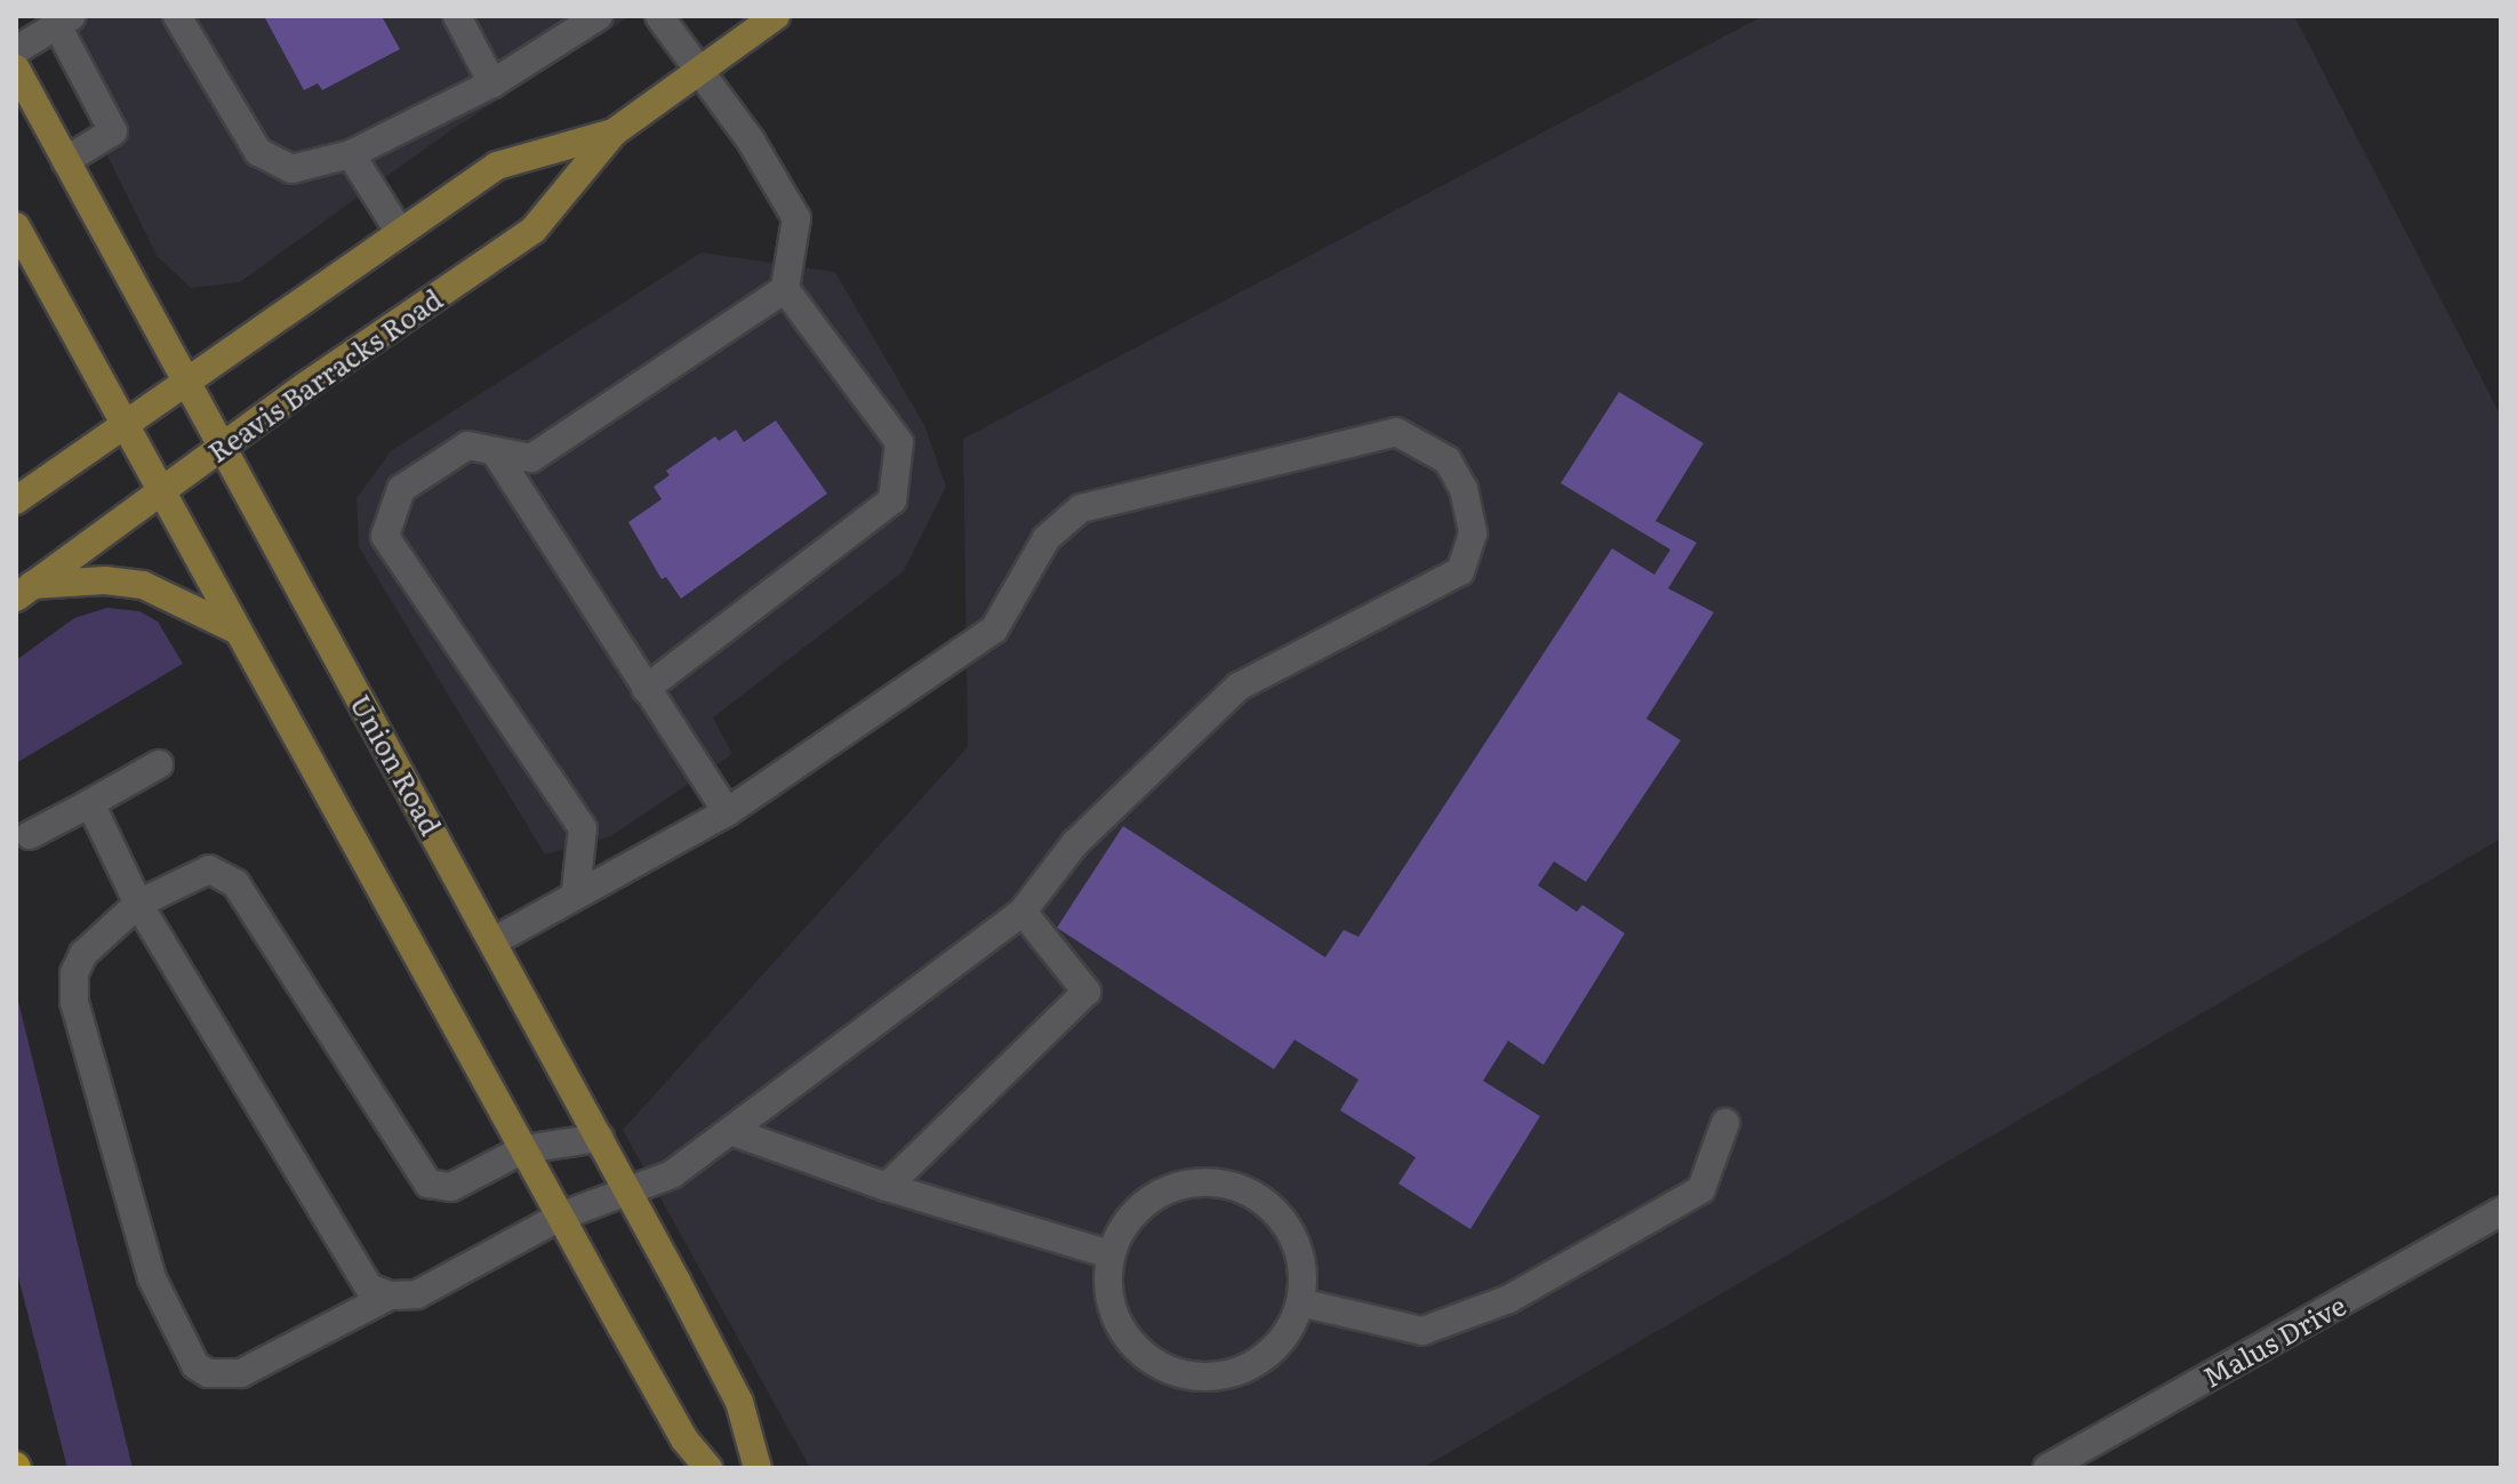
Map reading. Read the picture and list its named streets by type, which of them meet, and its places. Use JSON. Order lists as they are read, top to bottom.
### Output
{
  "streets": {
    "main road": ["Reavis Barracks Road", "Union Road"],
    "street": ["Malus Drive"]
  },
  "crossings": [
    ["Reavis Barracks Road", "Union Road"]
  ]
}
